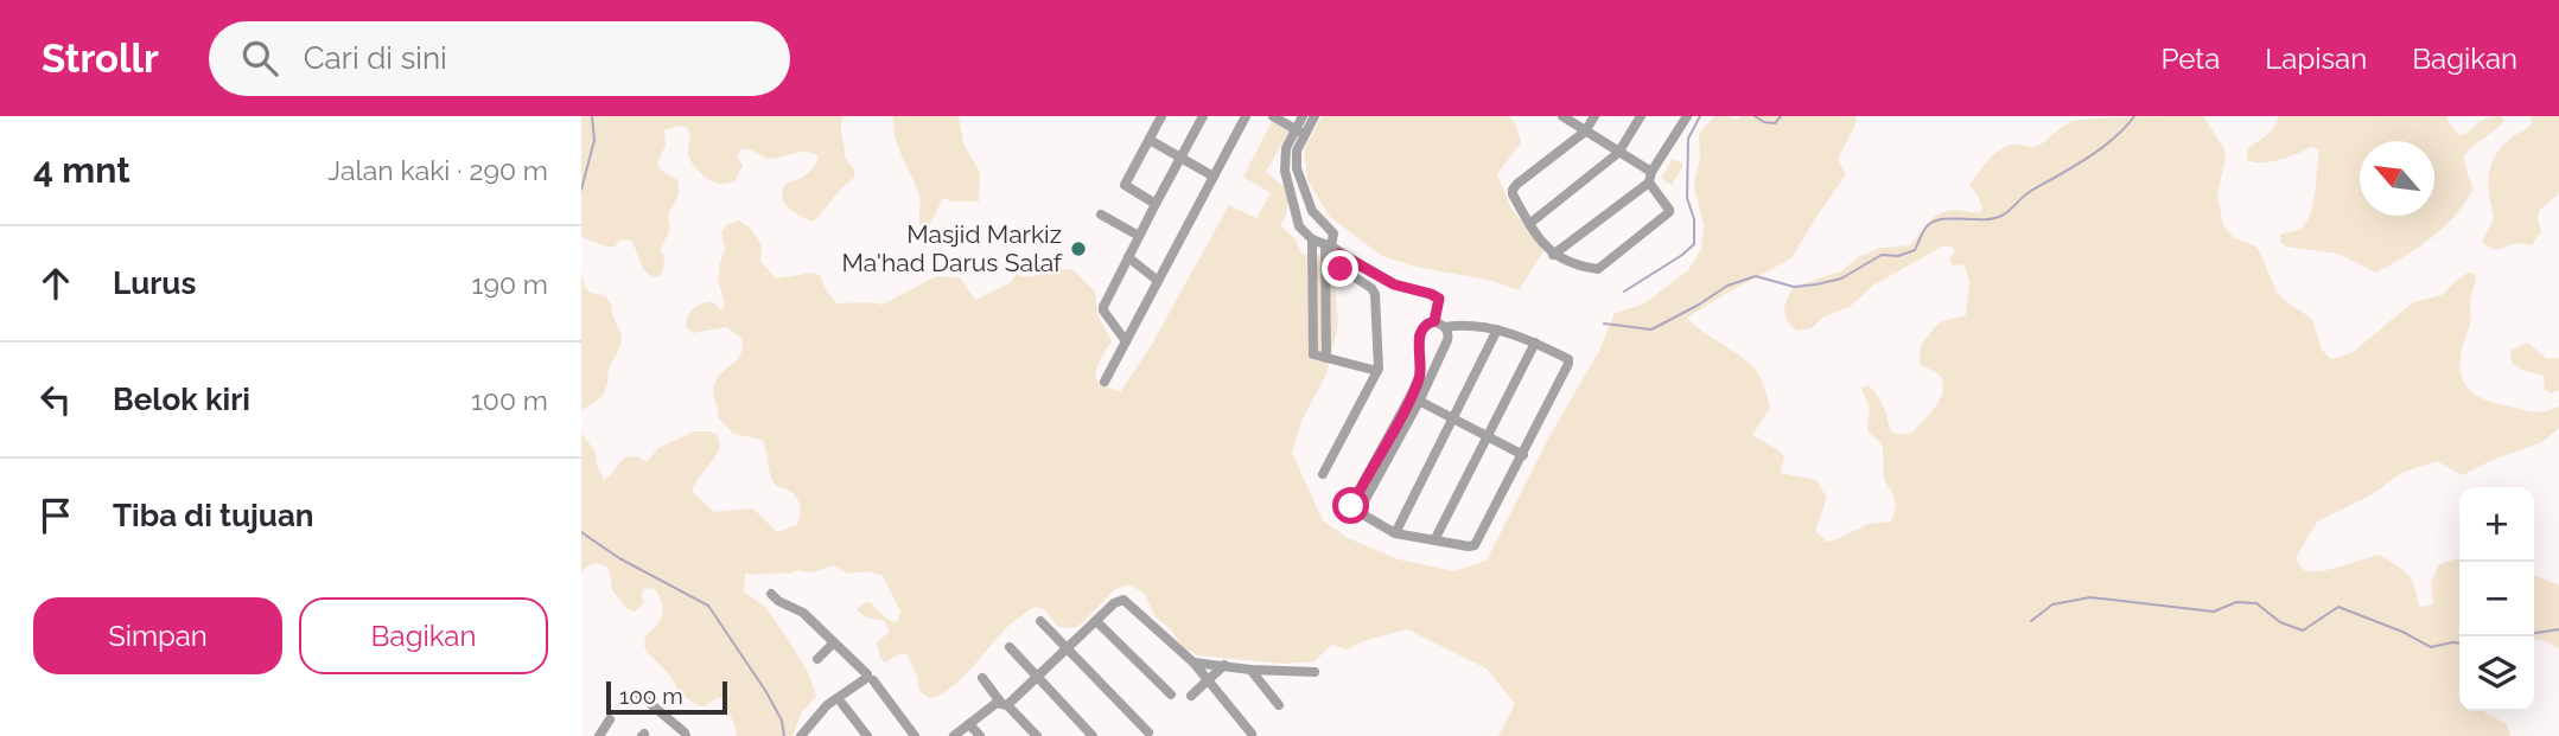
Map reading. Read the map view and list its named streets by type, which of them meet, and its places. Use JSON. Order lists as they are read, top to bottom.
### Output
{
  "places": ["Masjid Markiz Ma'had Darus Salaf"],
  "scale_bar": "100 m",
  "north": "top left",
  "page": {
    "header": "Strollr",
    "search": "Cari di sini",
    "nav": ["Peta", "Lapisan", "Bagikan"],
    "heading": ["4 mnt", "Jalan kaki · 290 m"],
    "list": [
      ["Lurus", "190 m"],
      ["Belok kiri", "100 m"],
      "Tiba di tujuan"
    ],
    "map_buttons": ["+", "−"],
    "buttons": ["Simpan", "Bagikan"],
    "scale": "100 m"
  }
}
